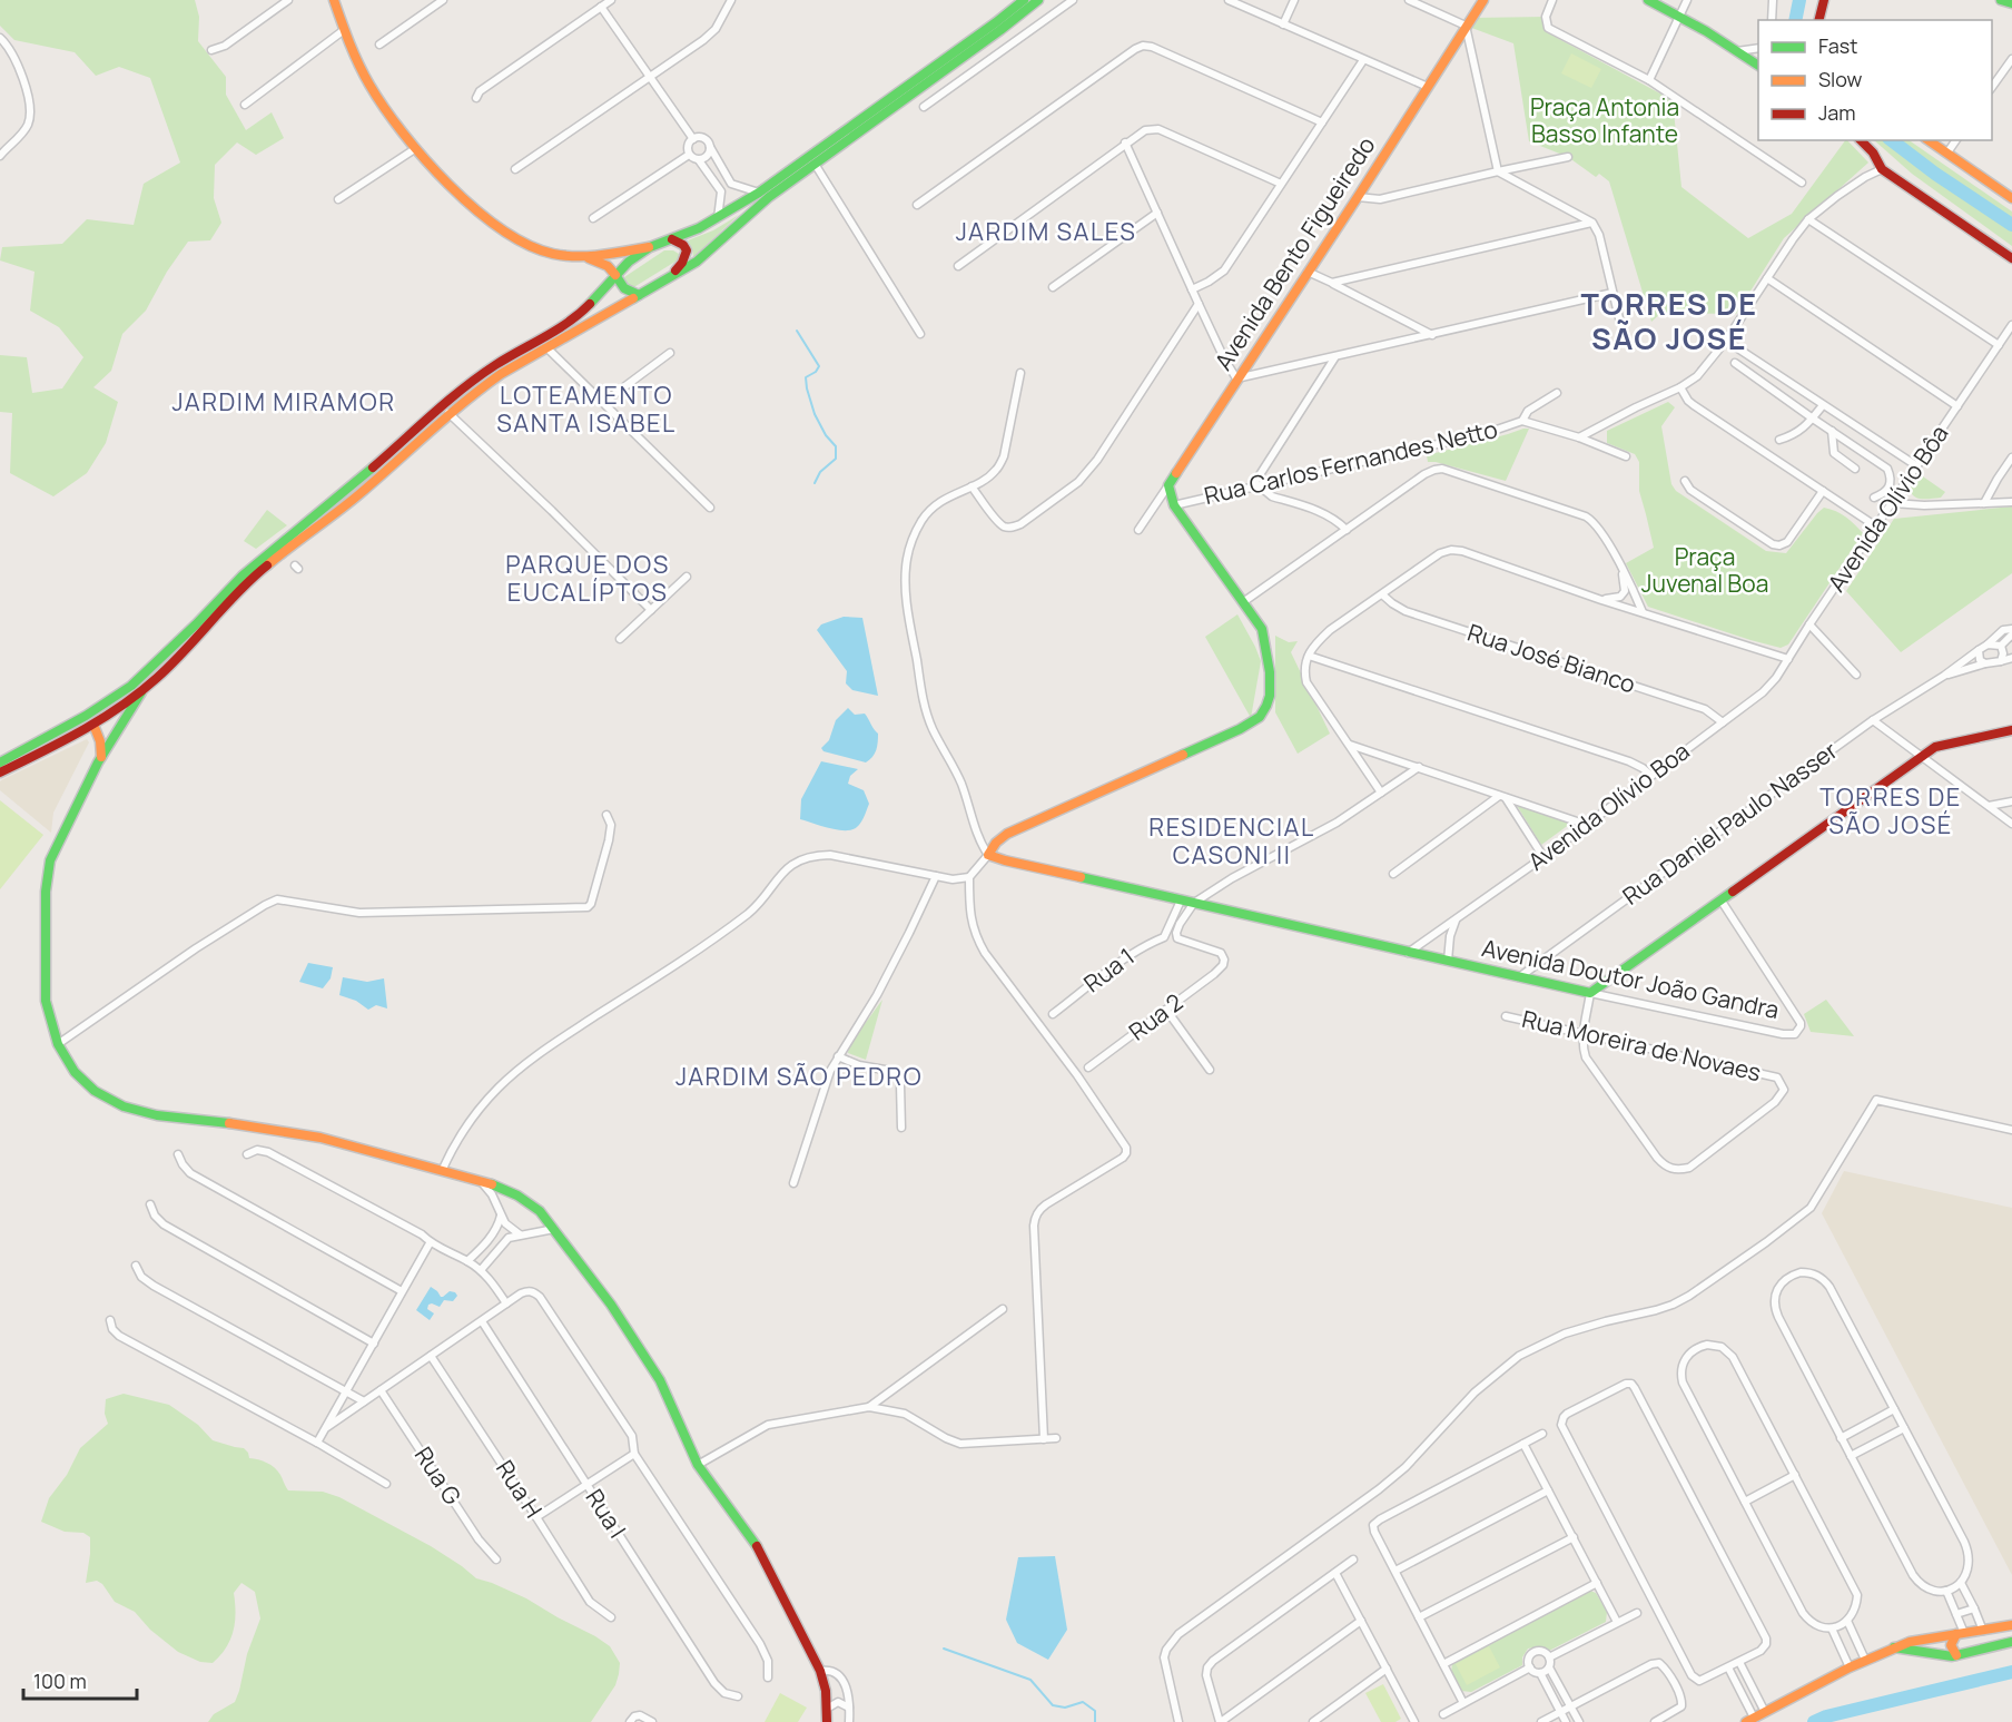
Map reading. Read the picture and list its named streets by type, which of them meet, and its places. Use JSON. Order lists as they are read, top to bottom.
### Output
{
  "streets": {
    "main road": ["Avenida Bento Figueiredo", "Avenida Doutor João Gandra"],
    "street": [
      "Rua Carlos Fernandes Netto",
      "Avenida Olívio Bôa",
      "Rua José Bianco",
      "Avenida Olívio Boa",
      "Rua Daniel Paulo Nasser",
      "Rua 1",
      "Rua 2",
      "Rua Moreira de Novaes",
      "Rua G",
      "Rua H",
      "Rua I"
    ]
  },
  "crossings": [
    ["Avenida Olívio Bôa", "Avenida Olívio Boa"],
    ["Rua José Bianco", "Avenida Olívio Boa"],
    ["Rua Daniel Paulo Nasser", "Avenida Doutor João Gandra"]
  ],
  "districts": [
    "JARDIM SALES",
    "TORRES DE SÃO JOSÉ",
    "LOTEAMENTO SANTA ISABEL",
    "JARDIM MIRAMOR",
    "PARQUE DOS EUCALÍPTOS",
    "TORRES DE SÃO JOSÉ",
    "RESIDENCIAL CASONI II",
    "JARDIM SÃO PEDRO"
  ],
  "parks": ["Praça Antonia Basso Infante", "Praça Juvenal Boa"],
  "legend": ["Fast", "Slow", "Jam"],
  "scale_bar": "100 m"
}
